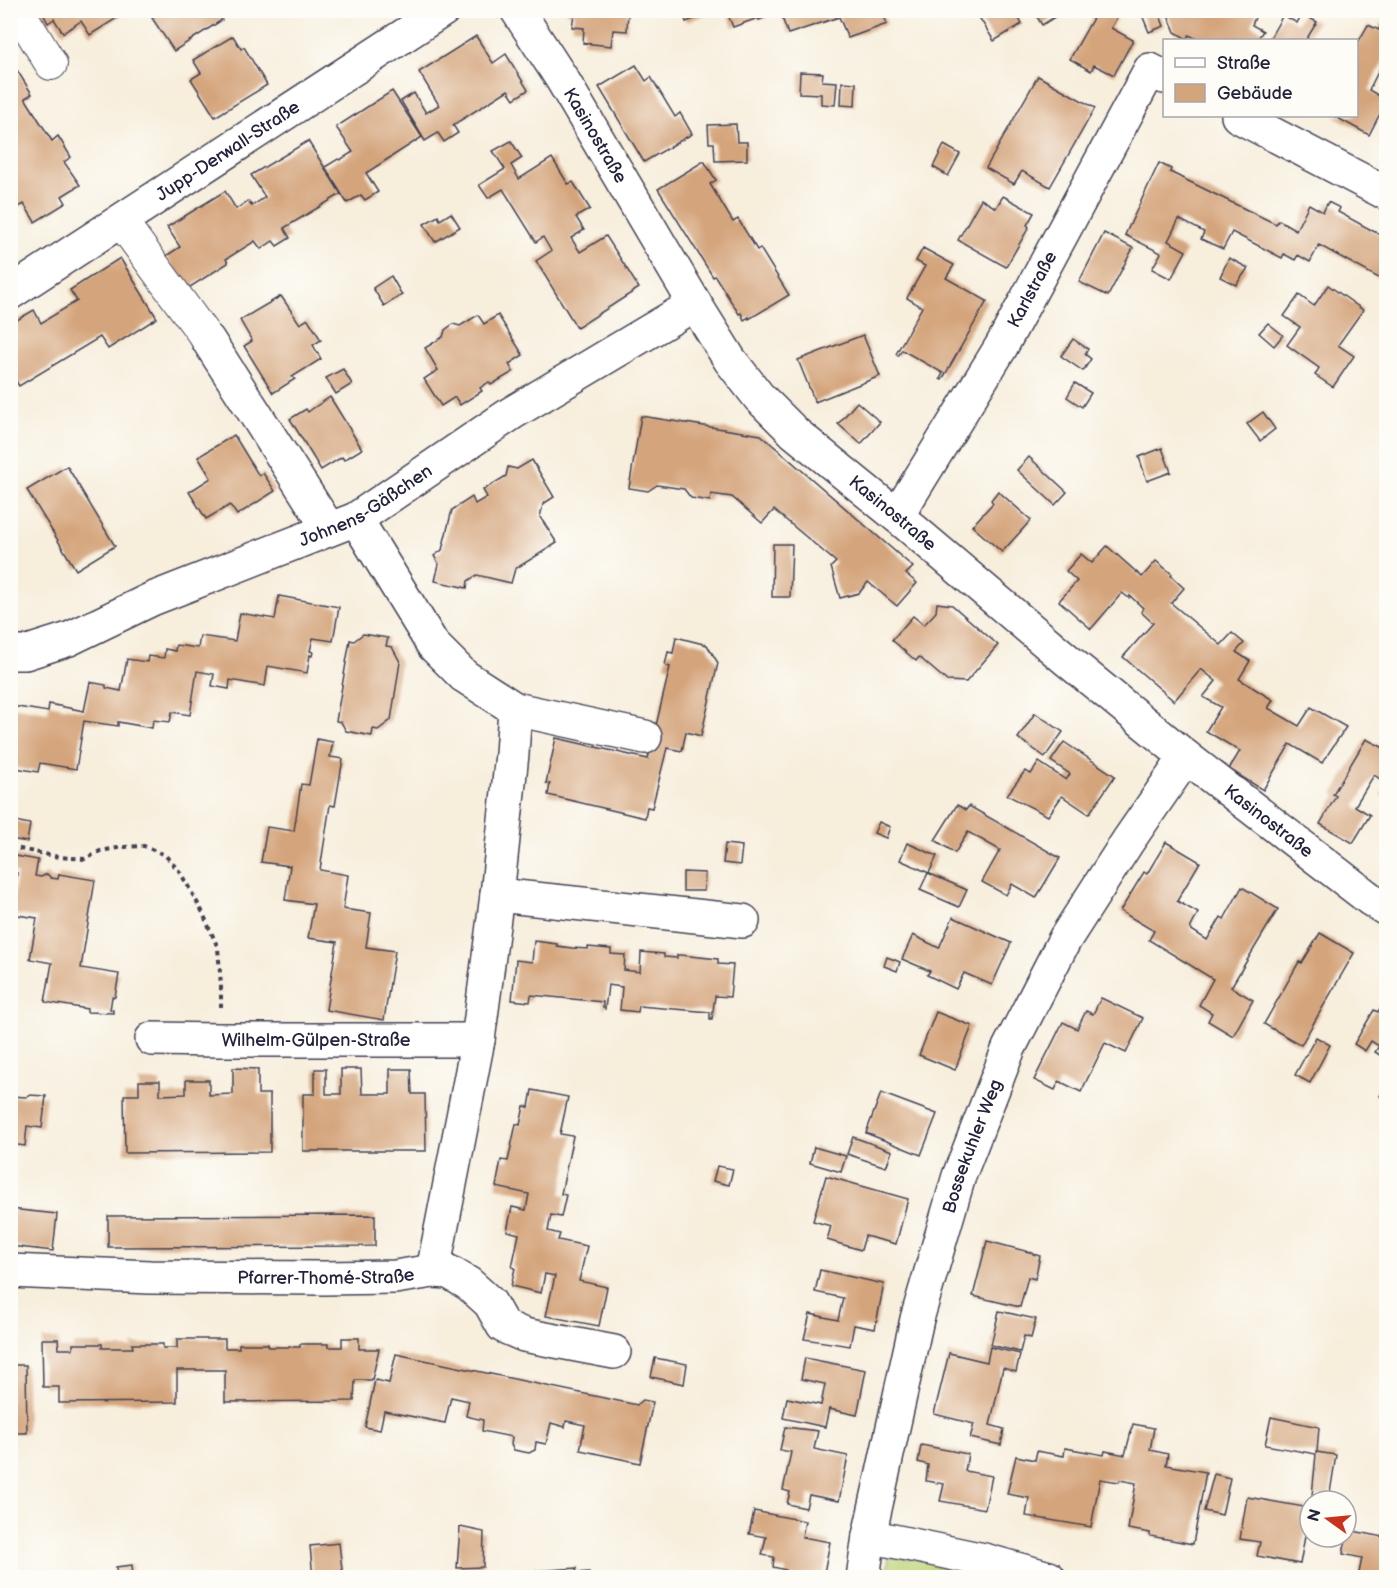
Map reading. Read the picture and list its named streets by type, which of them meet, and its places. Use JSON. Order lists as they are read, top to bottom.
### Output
{
  "streets": {
    "street": [
      "Kasinostraße",
      "Jupp-Derwall-Straße",
      "Karlstraße",
      "Johnens-Gäßchen",
      "Wilhelm-Gülpen-Straße",
      "Bossekuhler Weg",
      "Pfarrer-Thomé-Straße"
    ]
  },
  "crossings": [
    ["Kasinostraße", "Karlstraße"],
    ["Kasinostraße", "Johnens-Gäßchen"],
    ["Kasinostraße", "Bossekuhler Weg"]
  ],
  "legend": ["Straße", "Gebäude"],
  "north": "left"
}
